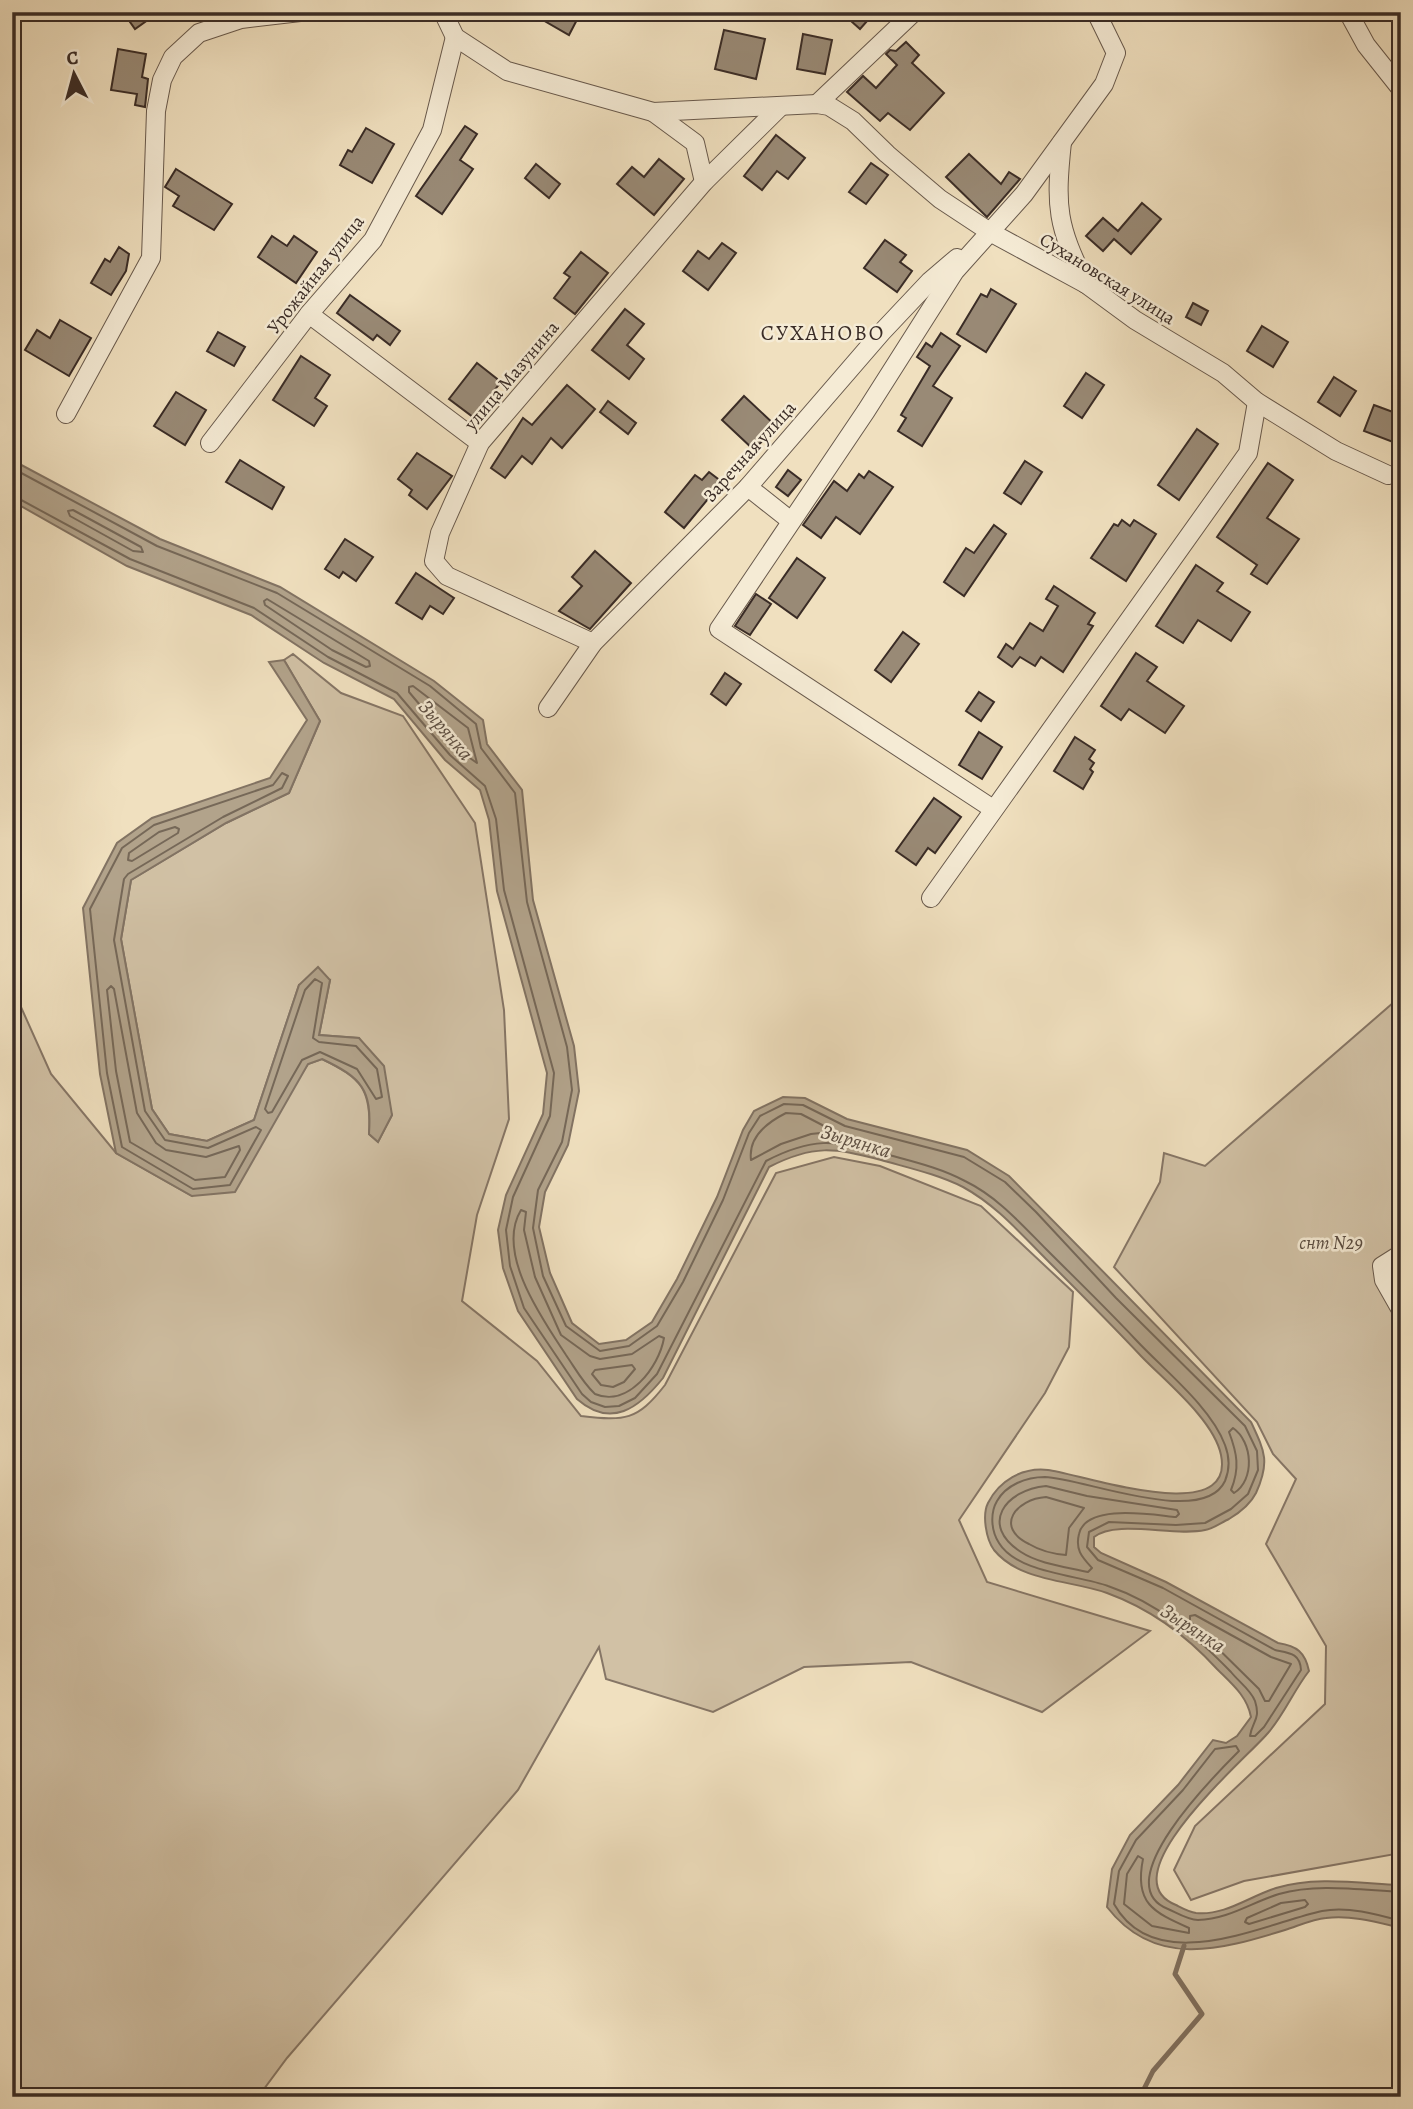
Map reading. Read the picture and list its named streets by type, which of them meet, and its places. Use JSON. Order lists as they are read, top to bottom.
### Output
{
  "streets": {
    "street": [
      "Урожайная улица",
      "Сухановская улица",
      "улица Мазунина",
      "Заречная улица"
    ]
  },
  "crossings": [
    ["Урожайная улица", "Сухановская улица"],
    ["Сухановская улица", "улица Мазунина"],
    ["Сухановская улица", "Заречная улица"],
    ["улица Мазунина", "Заречная улица"]
  ],
  "districts": ["СУХАНОВО"],
  "water": ["Зырянка"],
  "parks": ["снт N29"],
  "north": "top"
}
